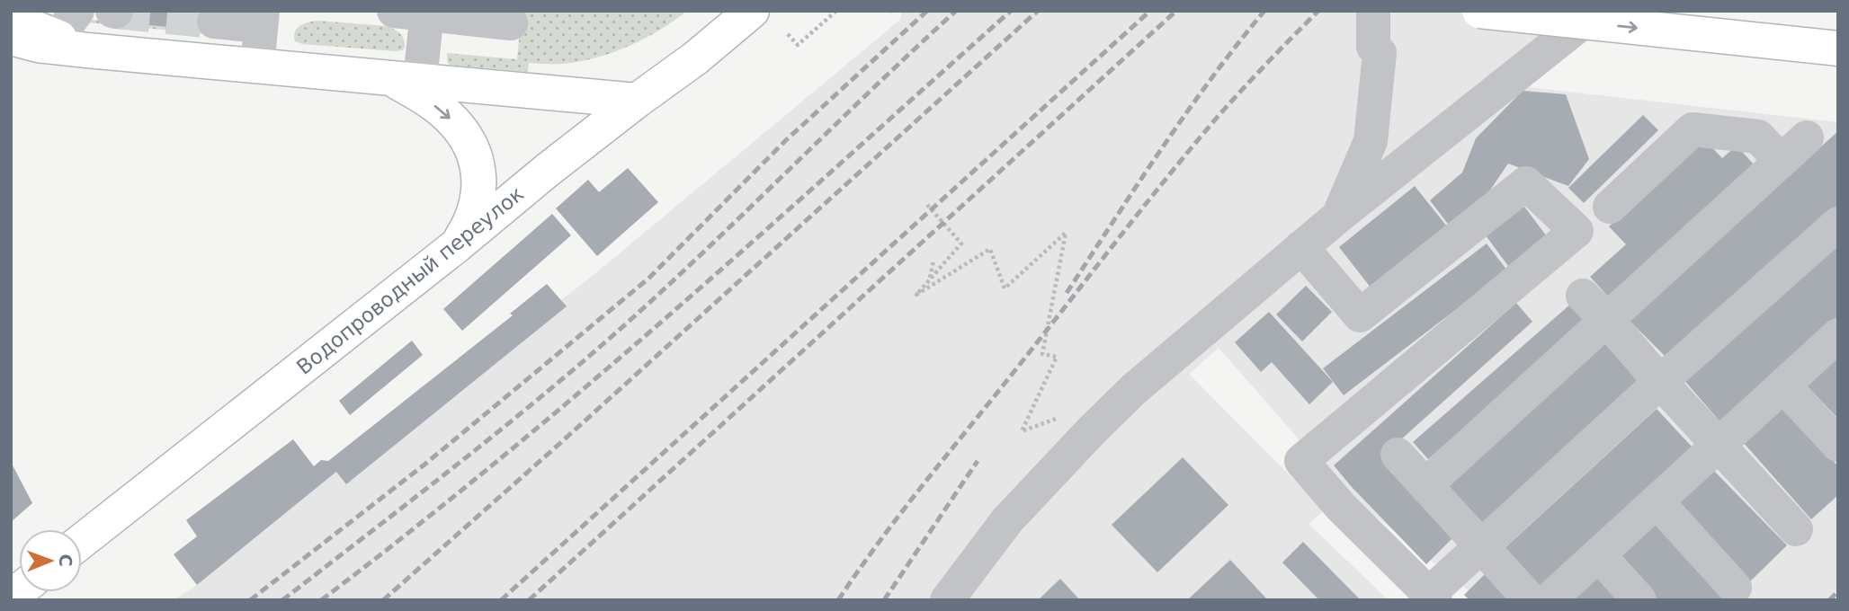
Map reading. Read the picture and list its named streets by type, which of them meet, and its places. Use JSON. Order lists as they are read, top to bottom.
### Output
{
  "streets": {
    "main road": ["Водопроводный переулок"]
  },
  "north": "right"
}
